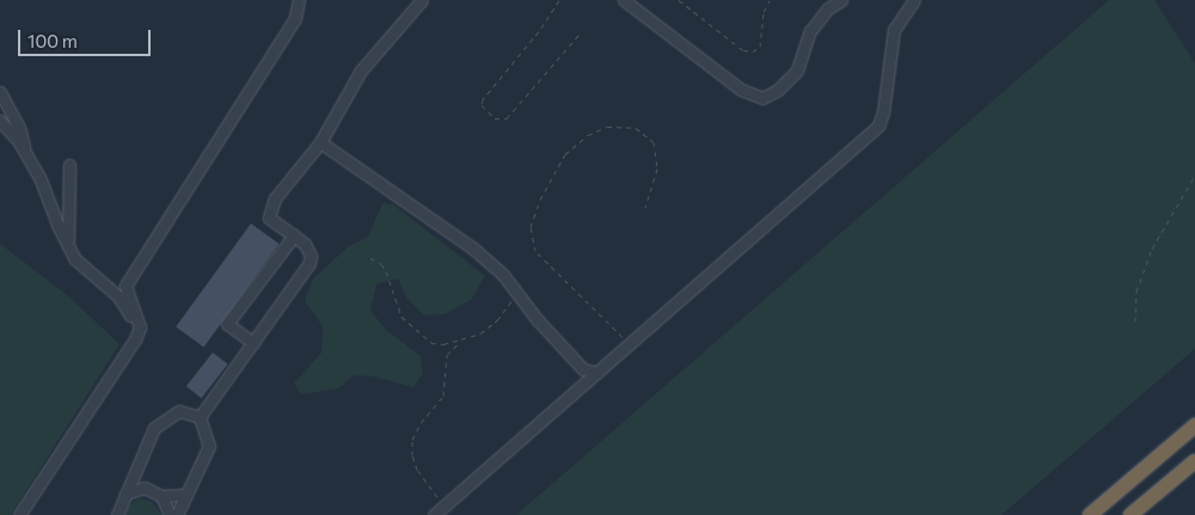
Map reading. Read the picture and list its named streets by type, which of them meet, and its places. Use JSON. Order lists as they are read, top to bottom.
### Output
{
  "scale_bar": "100 m"
}
